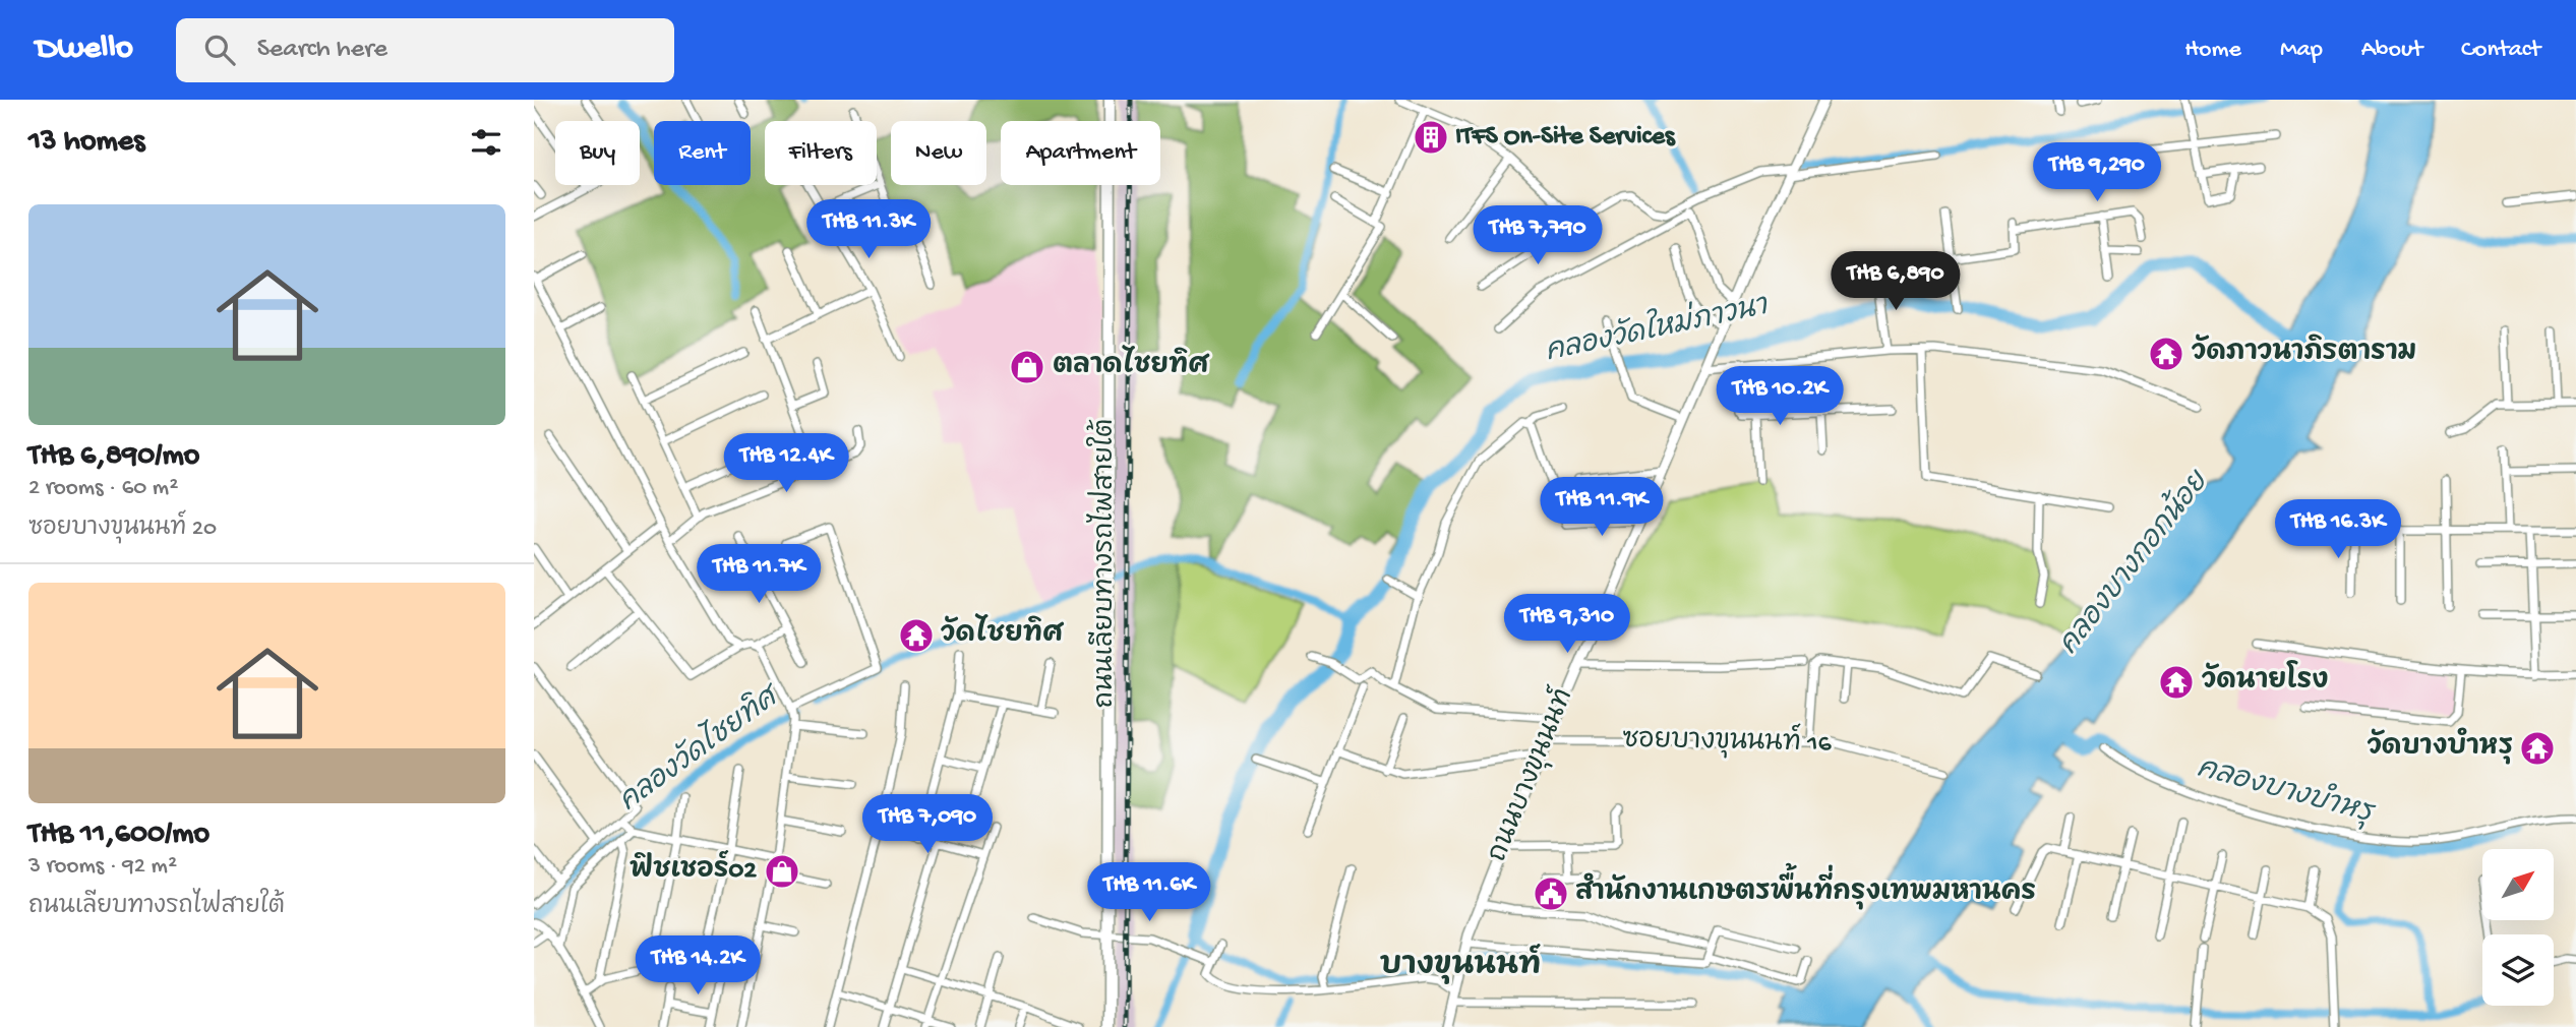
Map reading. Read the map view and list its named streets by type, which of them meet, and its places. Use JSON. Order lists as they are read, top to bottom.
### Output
{
  "streets": {
    "main road": ["ถนนเลียบทางรถไฟสายใต้"],
    "street": ["ซอยบางขุนนนท์ 16", "ถนนบางขุนนนท์"]
  },
  "crossings": [
    ["ซอยบางขุนนนท์ 16", "ถนนบางขุนนนท์"]
  ],
  "districts": ["บางขุนนนท์"],
  "water": [
    "คลองวัดใหม่ภาวนา",
    "คลองบางกอกน้อย",
    "คลองวัดไชยทิศ",
    "คลองบางบำหรุ"
  ],
  "places": {
    "building": ["ITFS On-Site Services"],
    "temple": [
      "วัดภาวนาภิรตาราม",
      "วัดไชยทิศ",
      "วัดนายโรง",
      "วัดบางบำหรุ"
    ],
    "shop": ["ตลาดไชยทิศ", "ฟิชเชอร์02"],
    "public building": ["สำนักงานเกษตรพื้นที่กรุงเทพมหานคร"]
  },
  "north": "top right",
  "page": {
    "header": "Dwello",
    "search": "Search here",
    "nav": [
      "Home",
      "Map",
      "About",
      "Contact"
    ],
    "heading": "13 homes",
    "chip": [
      "Buy",
      "Rent",
      "Filters",
      "New",
      "Apartment"
    ],
    "price": [
      "THB 9,290",
      "THB 11.3K",
      "THB 7,790",
      "THB 6,890",
      "THB 10.2K",
      "THB 12.4K",
      "THB 11.9K",
      "THB 16.3K",
      "THB 11.7K",
      "THB 9,310",
      "THB 7,090",
      "THB 11.6K",
      "THB 14.2K"
    ],
    "list": [
      {
        "name": "THB 6,890/mo",
        "note": "2 rooms · 60 m² · ซอยบางขุนนนท์ 20"
      },
      {
        "name": "THB 11,600/mo",
        "note": "3 rooms · 92 m² · ถนนเลียบทางรถไฟสายใต้"
      }
    ]
  }
}
